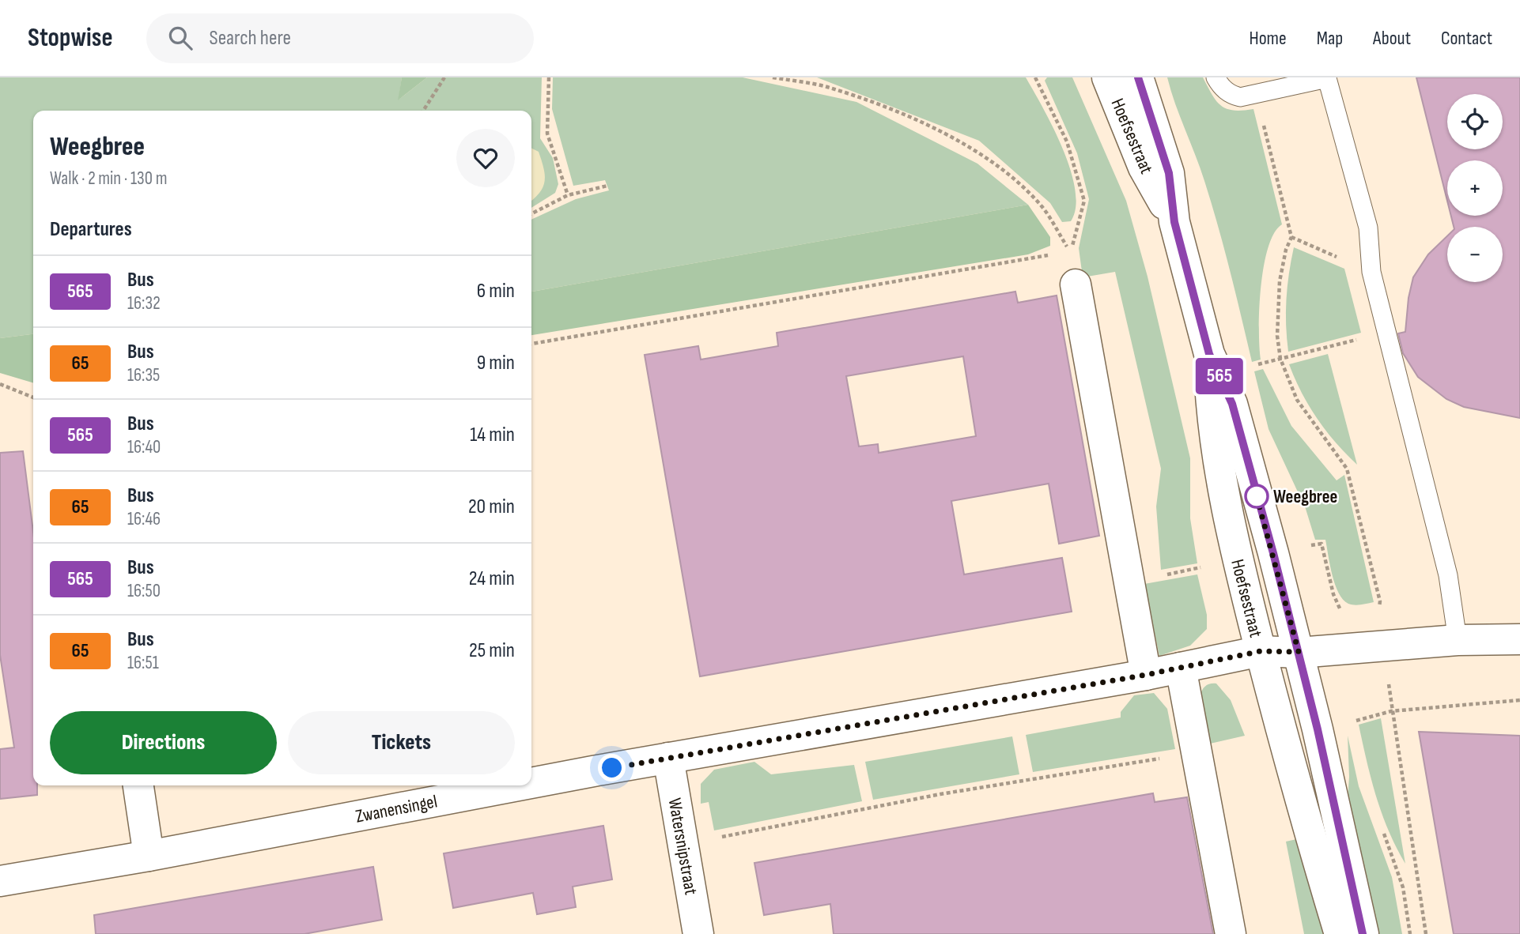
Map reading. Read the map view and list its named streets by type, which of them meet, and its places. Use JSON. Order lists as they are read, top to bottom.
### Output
{
  "streets": {
    "street": ["Hoefsestraat", "Zwanensingel", "Watersnipstraat"]
  },
  "crossings": [
    ["Hoefsestraat", "Zwanensingel"],
    ["Zwanensingel", "Watersnipstraat"]
  ],
  "places": ["Weegbree"],
  "lines": ["bus line 565"],
  "page": {
    "header": "Stopwise",
    "search": "Search here",
    "nav": [
      "Home",
      "Map",
      "About",
      "Contact"
    ],
    "on_map": "565",
    "map_buttons": ["+", "−"],
    "heading": [
      ["Weegbree", "Walk · 2 min · 130 m"],
      "Departures"
    ],
    "list": [
      {
        "mark": "565",
        "name": "Bus",
        "note": "16:32",
        "value": "6 min"
      },
      {
        "mark": "65",
        "name": "Bus",
        "note": "16:35",
        "value": "9 min"
      },
      {
        "mark": "565",
        "name": "Bus",
        "note": "16:40",
        "value": "14 min"
      },
      {
        "mark": "65",
        "name": "Bus",
        "note": "16:46",
        "value": "20 min"
      },
      {
        "mark": "565",
        "name": "Bus",
        "note": "16:50",
        "value": "24 min"
      },
      {
        "mark": "65",
        "name": "Bus",
        "note": "16:51",
        "value": "25 min"
      }
    ],
    "buttons": ["Directions", "Tickets"]
  }
}
